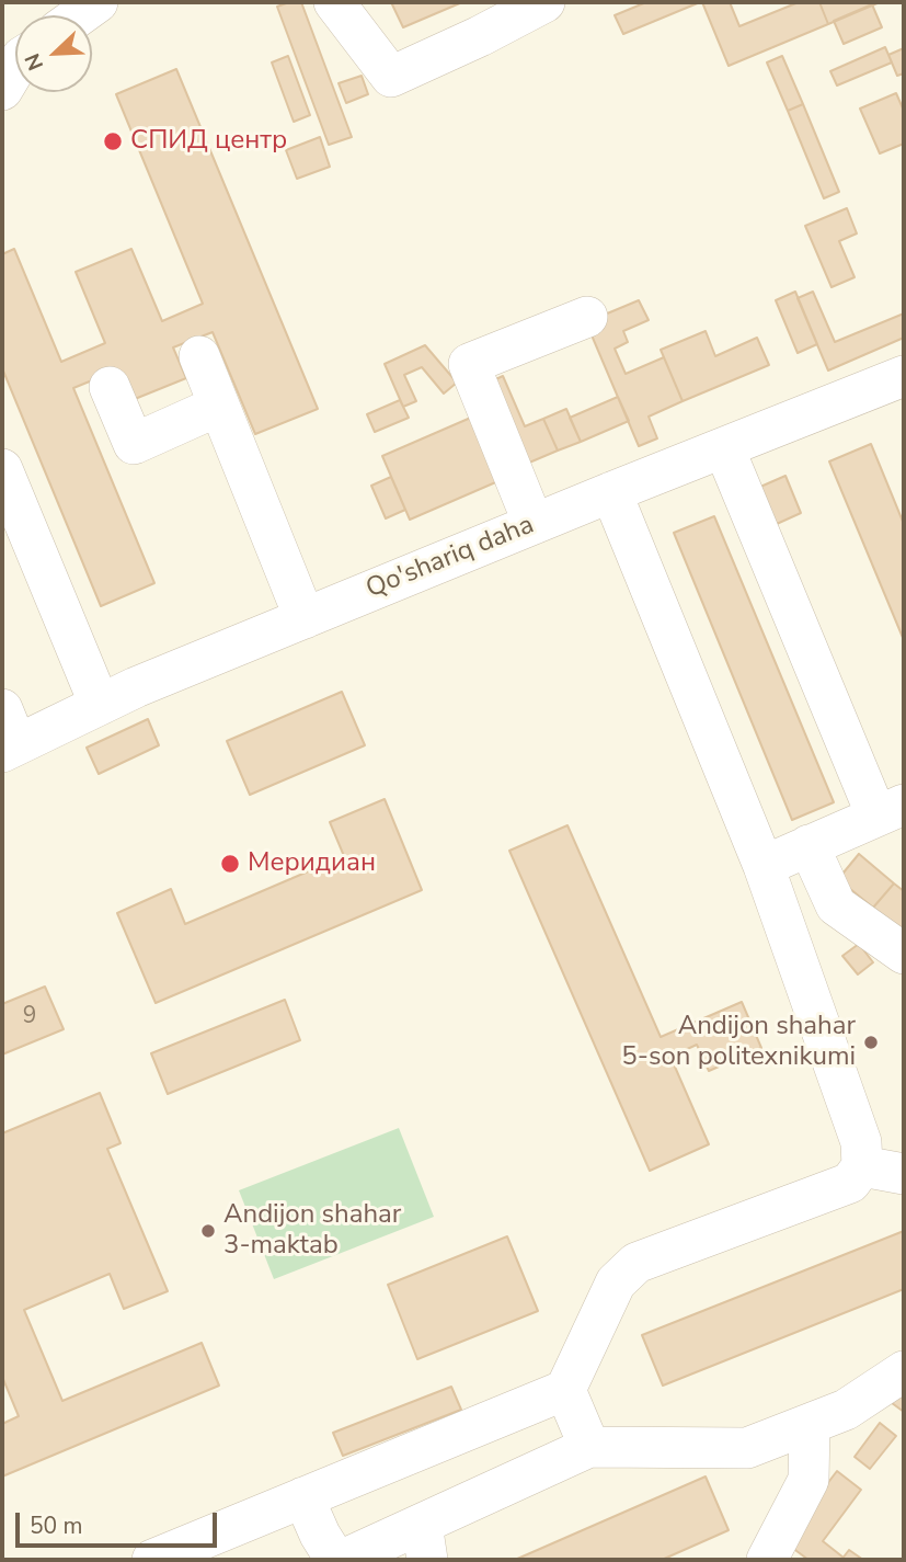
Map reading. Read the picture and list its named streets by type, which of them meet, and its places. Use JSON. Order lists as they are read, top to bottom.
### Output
{
  "streets": {
    "street": ["Qo'shariq daha"]
  },
  "places": [
    "СПИД центр",
    "Меридиан",
    "Andijon shahar 5-son politexnikumi",
    "Andijon shahar 3-maktab"
  ],
  "house_numbers": ["9"],
  "scale_bar": "50 m",
  "north": "bottom left"
}
